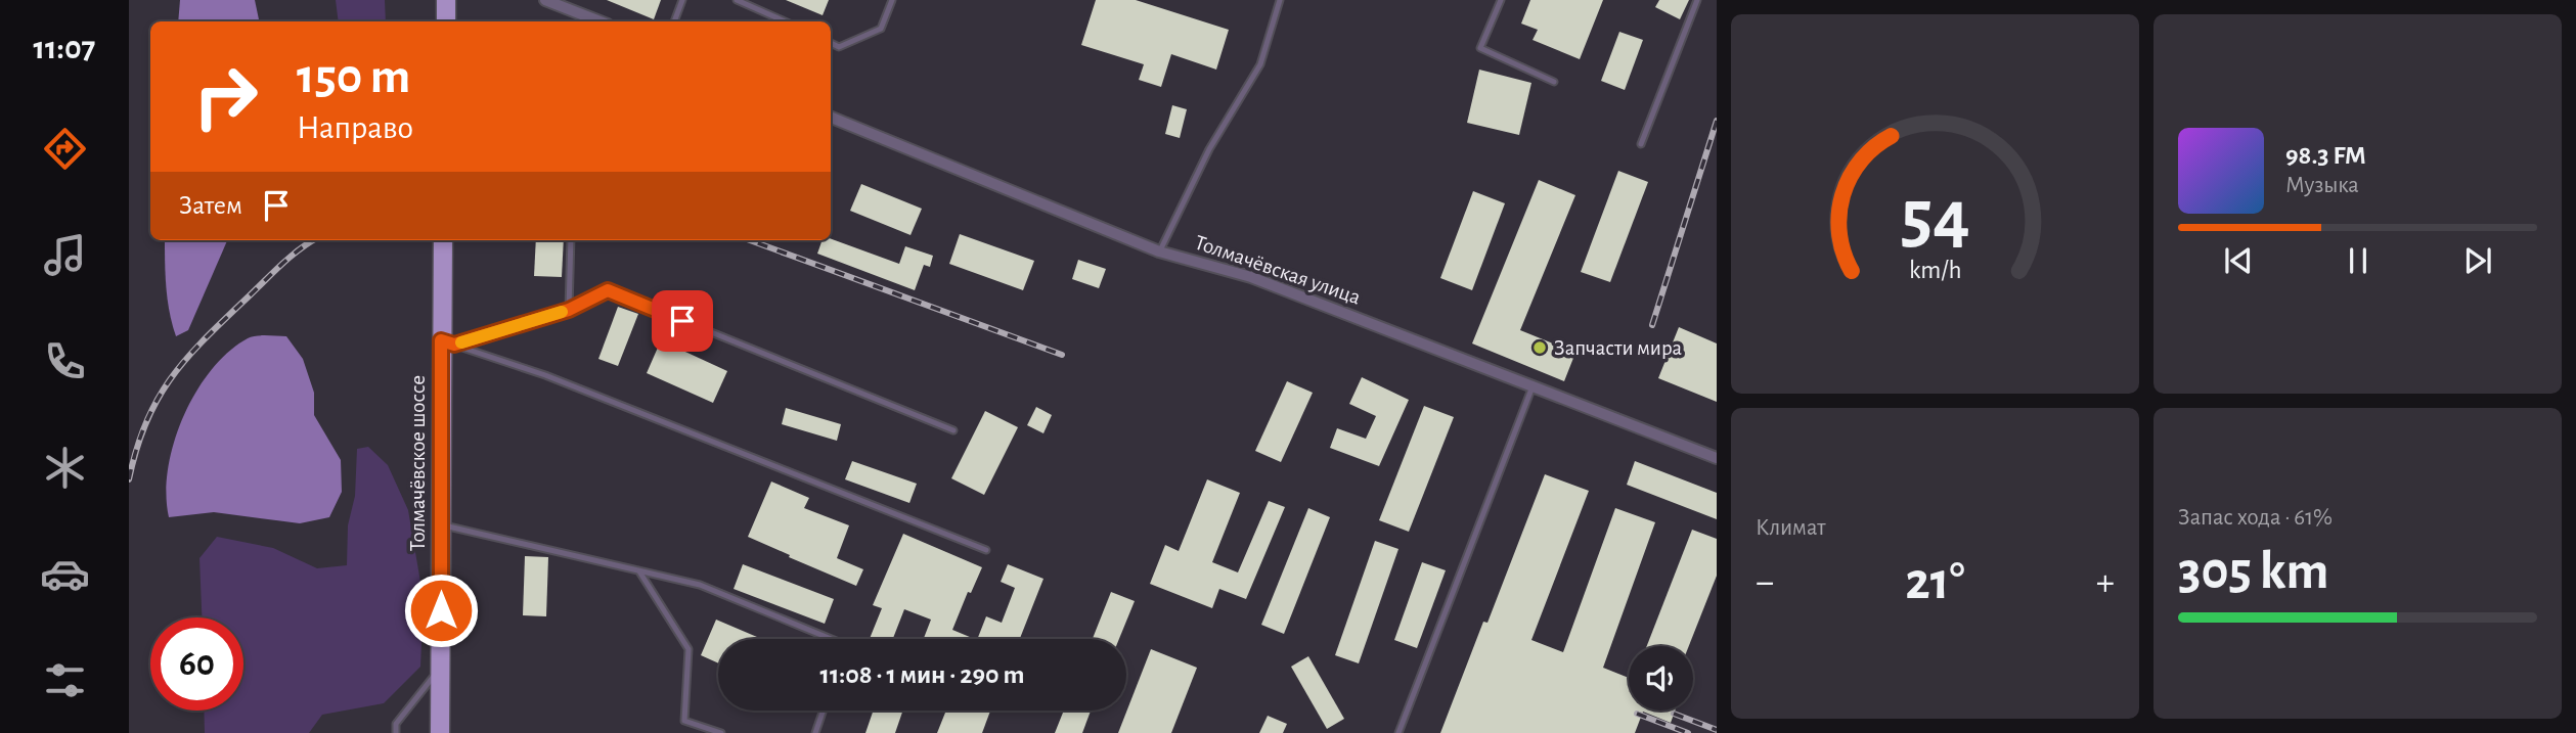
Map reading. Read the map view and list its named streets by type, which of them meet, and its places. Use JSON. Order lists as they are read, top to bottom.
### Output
{
  "streets": {
    "main road": ["Толмачёвское шоссе"],
    "street": ["Толмачёвская улица"]
  },
  "places": ["Запчасти мира"],
  "page": {
    "tabs": "11:07",
    "turn": ["150 m", "Направо"],
    "song": ["98.3 FM", "Музыка"],
    "then": "Затем",
    "tile": [
      "Климат",
      ["Запас хода · 61%", "305 km"]
    ],
    "heat": ["−", "21°", "+"],
    "limit": "60",
    "trip": "11:08 · 1 мин · 290 m",
    "gauge": ["54", "km/h"]
  }
}
